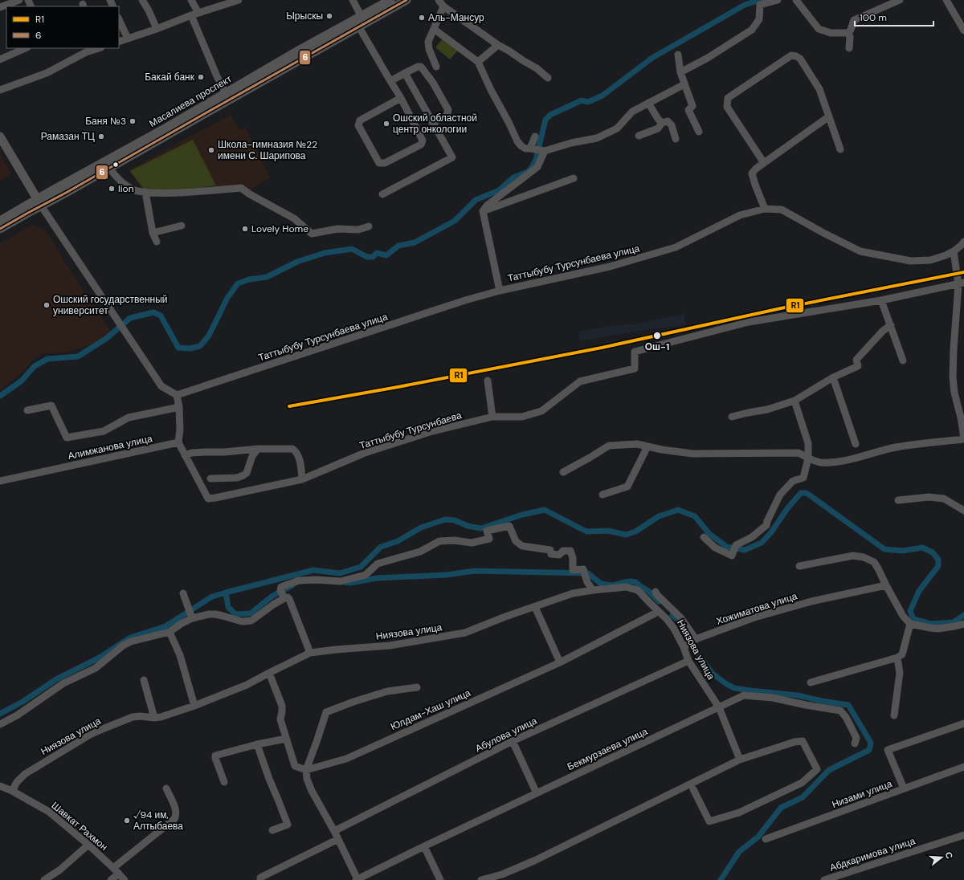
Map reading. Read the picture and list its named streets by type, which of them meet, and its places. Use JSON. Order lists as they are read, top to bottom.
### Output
{
  "streets": {
    "main road": ["Масалиева проспект"],
    "street": [
      "Таттыбубу Турсунбаева улица",
      "Таттыбубу Турсунбаева",
      "Алимжанова улица",
      "Хожиматова улица",
      "Ниязова улица",
      "Юлдам-Хаш улица",
      "Абулова улица",
      "Бекмурзаева улица",
      "Низами улица",
      "Шавкат Рахмон",
      "Абдкаримова улица"
    ]
  },
  "crossings": [
    ["Таттыбубу Турсунбаева", "Алимжанова улица"],
    ["Хожиматова улица", "Ниязова улица"],
    ["Ниязова улица", "Юлдам-Хаш улица"],
    ["Ниязова улица", "Абулова улица"],
    ["Ниязова улица", "Бекмурзаева улица"],
    ["Ниязова улица", "Шавкат Рахмон"]
  ],
  "places": [
    "Ырыскы",
    "Аль-Мансур",
    "Бакай банк",
    "Баня №3",
    "Ошский областной центр онкологии",
    "Рамазан ТЦ",
    "Школа-гимназия №22 имени С. Шарипова",
    "lion",
    "Lovely Home",
    "Ошский государственный университет",
    "Ош-1",
    "√94 им, Алтыбаева"
  ],
  "lines": ["transit line 6", "transit line R1"],
  "legend": ["R1", "6"],
  "scale_bar": "100 m",
  "north": "right"
}
